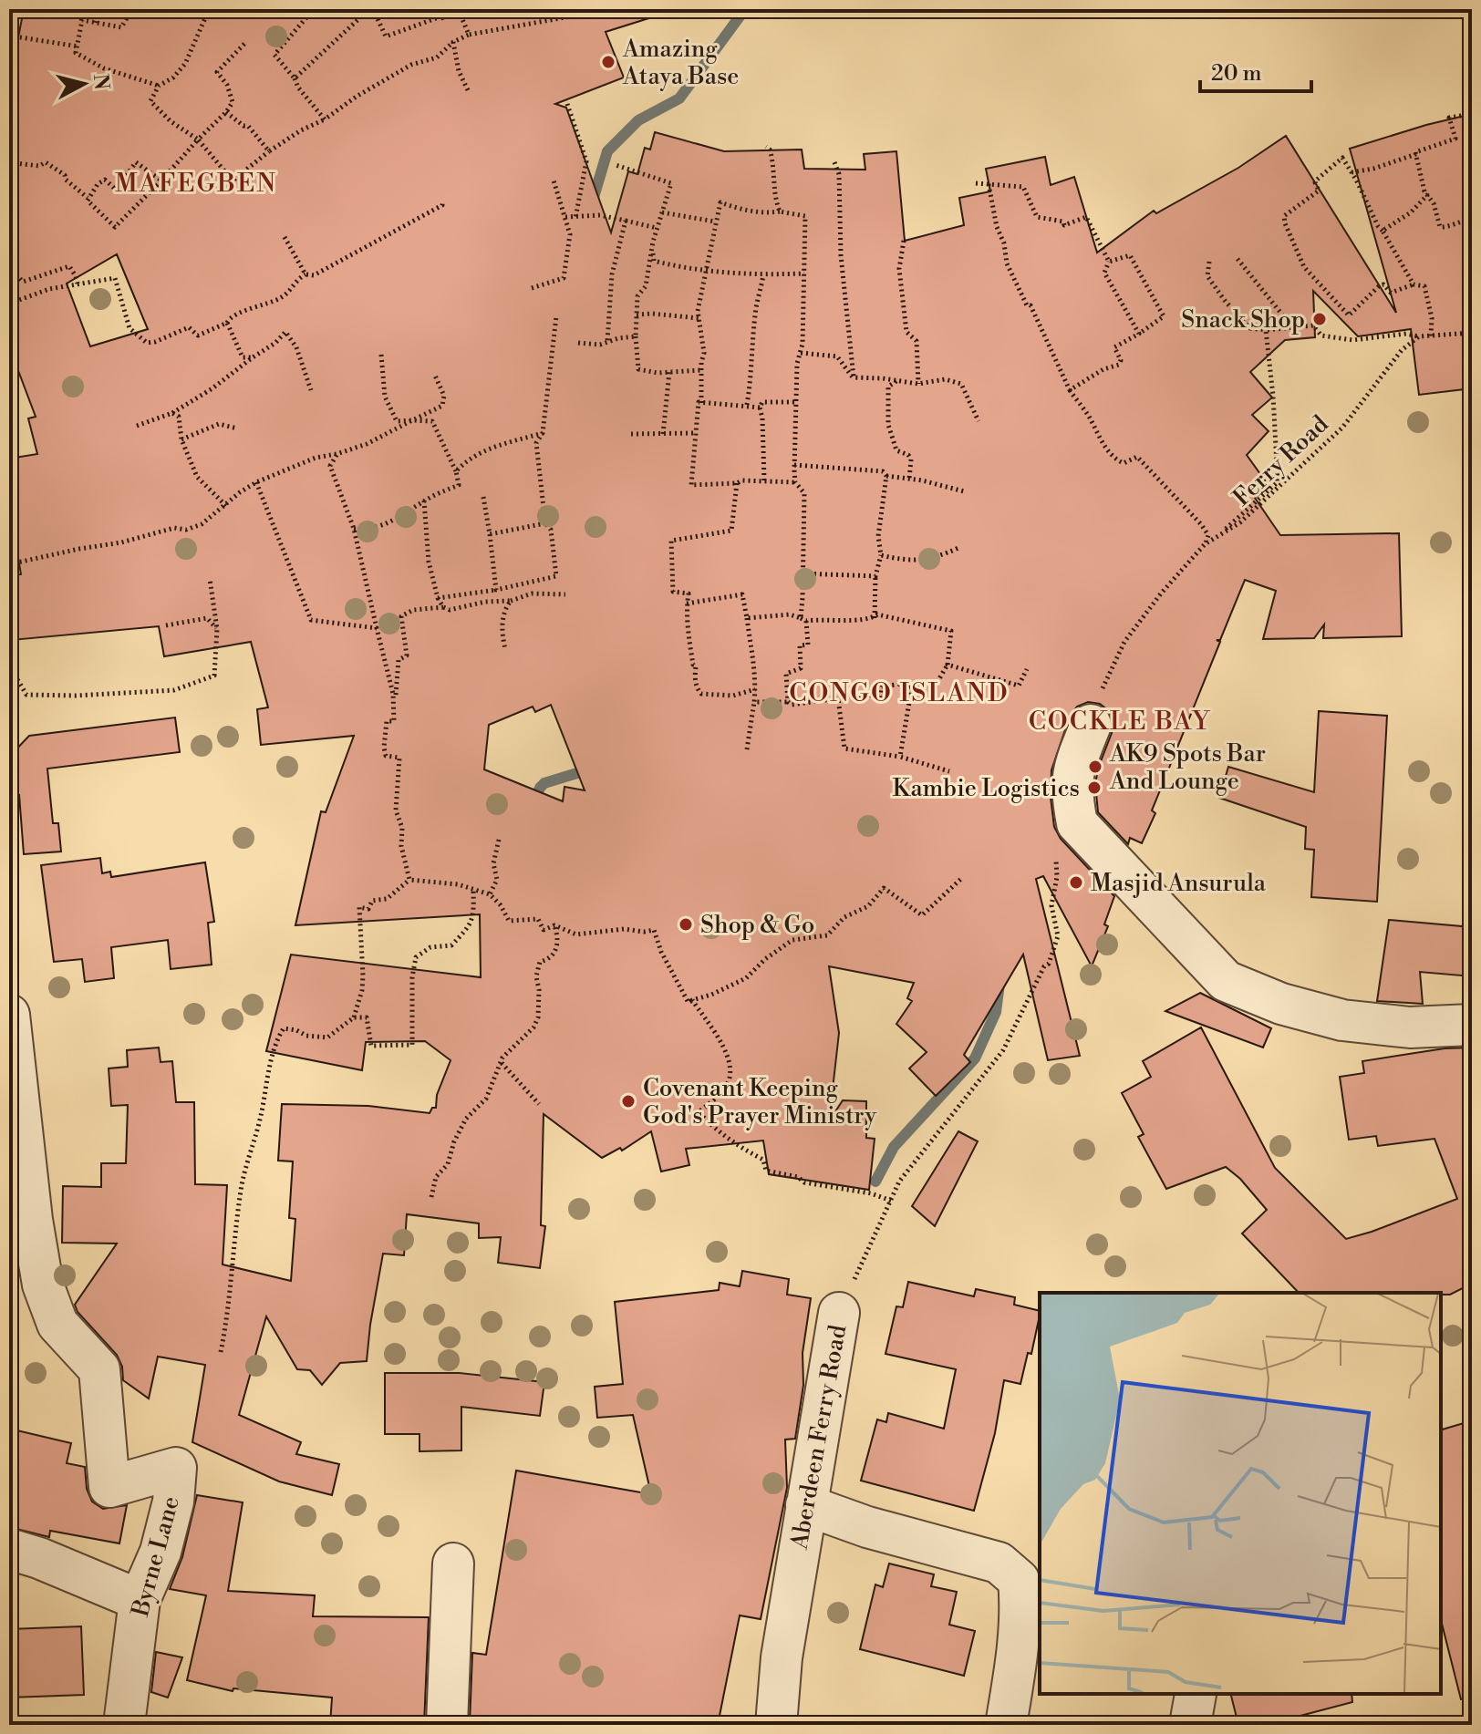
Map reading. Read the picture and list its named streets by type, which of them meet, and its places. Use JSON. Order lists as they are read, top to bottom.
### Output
{
  "streets": {
    "street": ["Aberdeen Ferry Road", "Byrne Lane"],
    "path": ["Ferry Road"]
  },
  "districts": ["MAFEGBEN", "CONGO ISLAND", "COCKLE BAY"],
  "places": [
    "Amazing Ataya Base",
    "Snack Shop",
    "AK9 Spots Bar And Lounge",
    "Kambie Logistics",
    "Masjid Ansurula",
    "Shop & Go",
    "Covenant Keeping God's Prayer Ministry"
  ],
  "scale_bar": "20 m",
  "north": "right"
}
